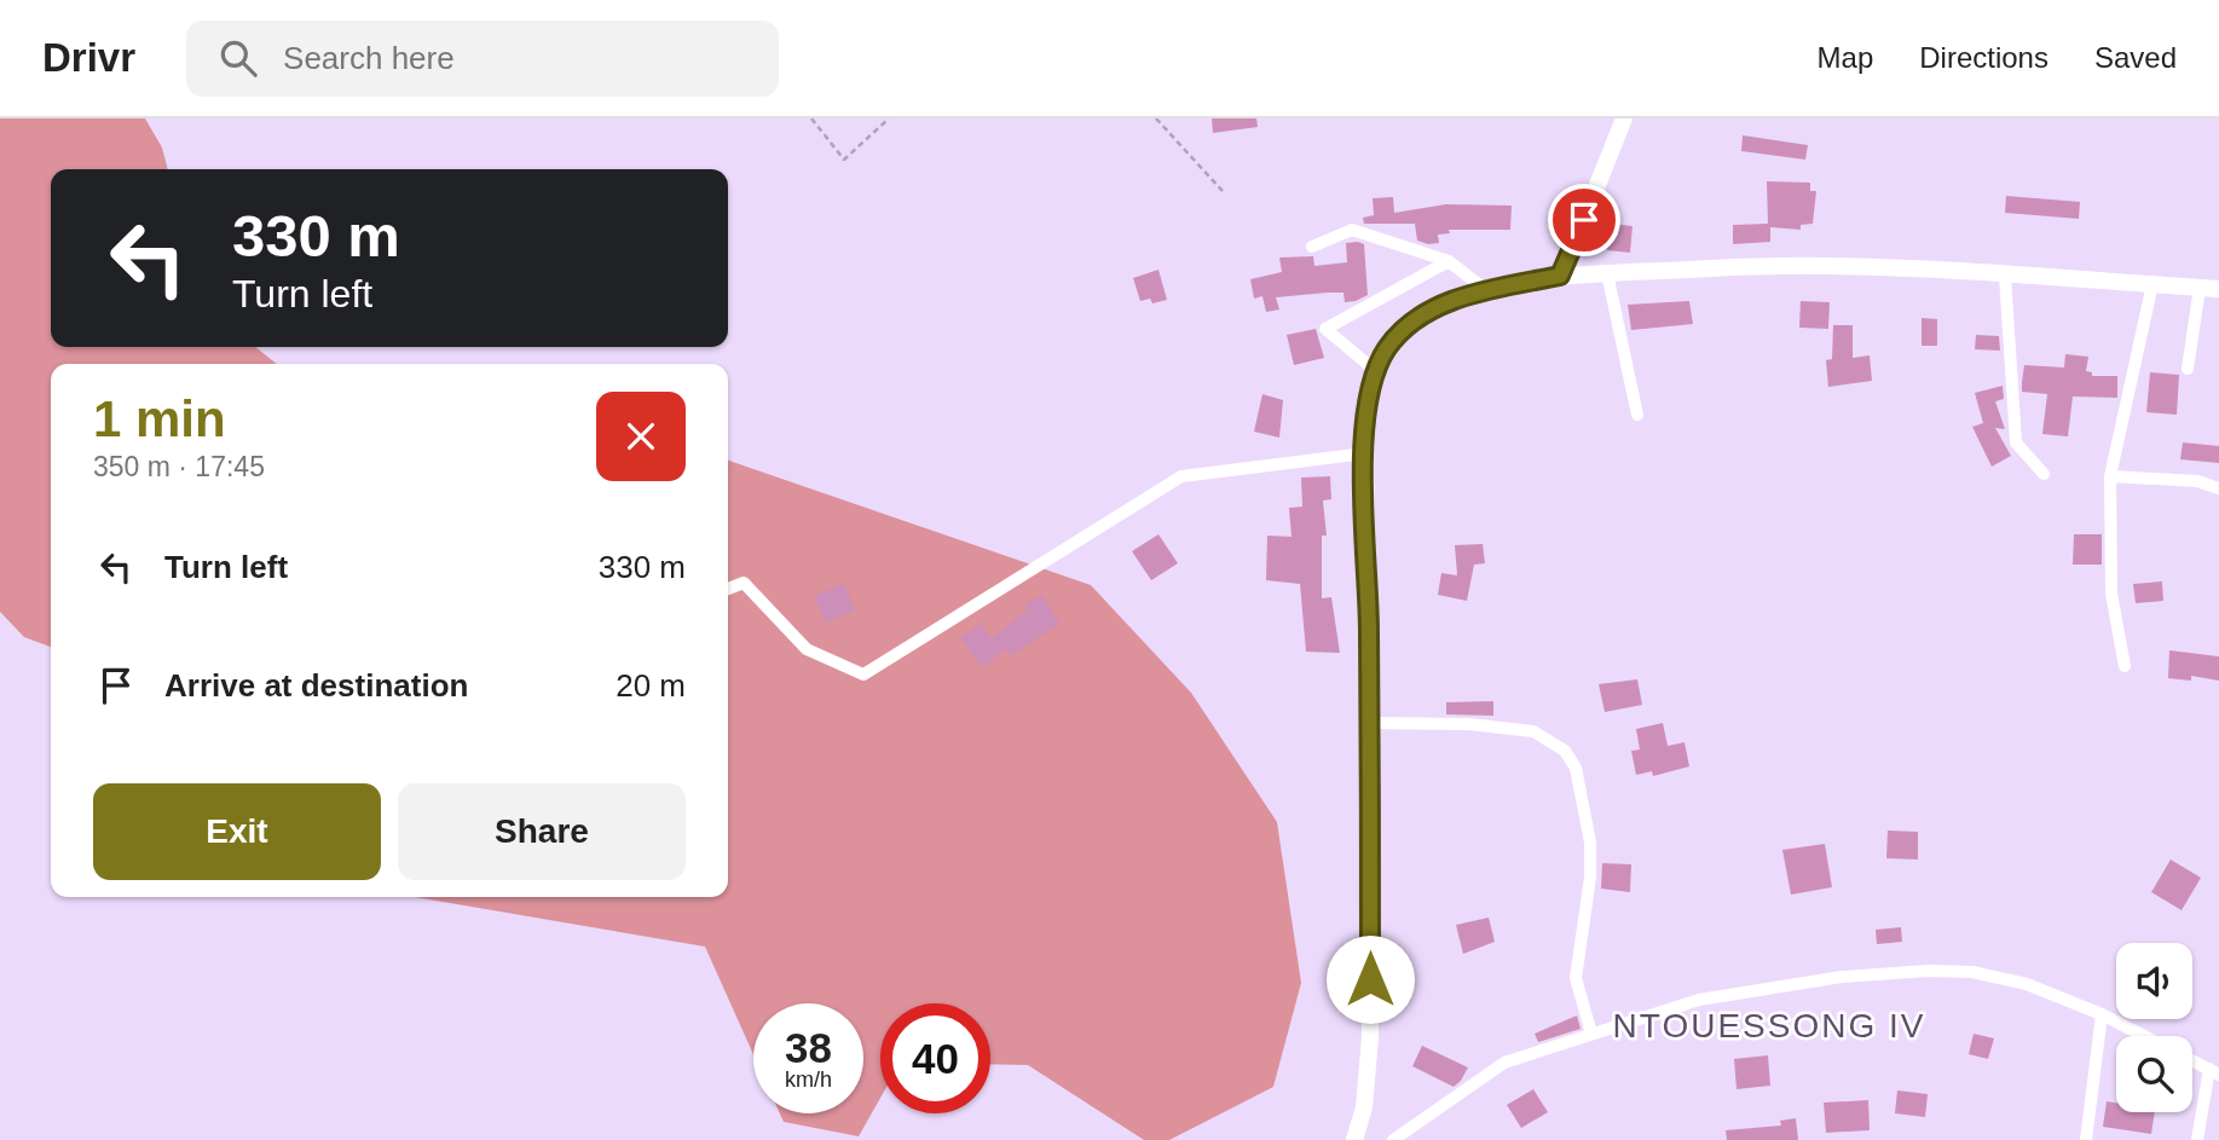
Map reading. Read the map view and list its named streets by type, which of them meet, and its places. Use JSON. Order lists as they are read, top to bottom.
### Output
{
  "districts": ["NTOUESSONG IV"],
  "page": {
    "header": "Drivr",
    "search": "Search here",
    "nav": ["Map", "Directions", "Saved"],
    "turn": ["330 m", "Turn left"],
    "heading": ["1 min", "350 m · 17:45"],
    "list": [
      {
        "name": "Turn left",
        "value": "330 m"
      },
      {
        "name": "Arrive at destination",
        "value": "20 m"
      }
    ],
    "buttons": ["Exit", "Share"],
    "speed": "38 km/h",
    "limit": "40"
  }
}
